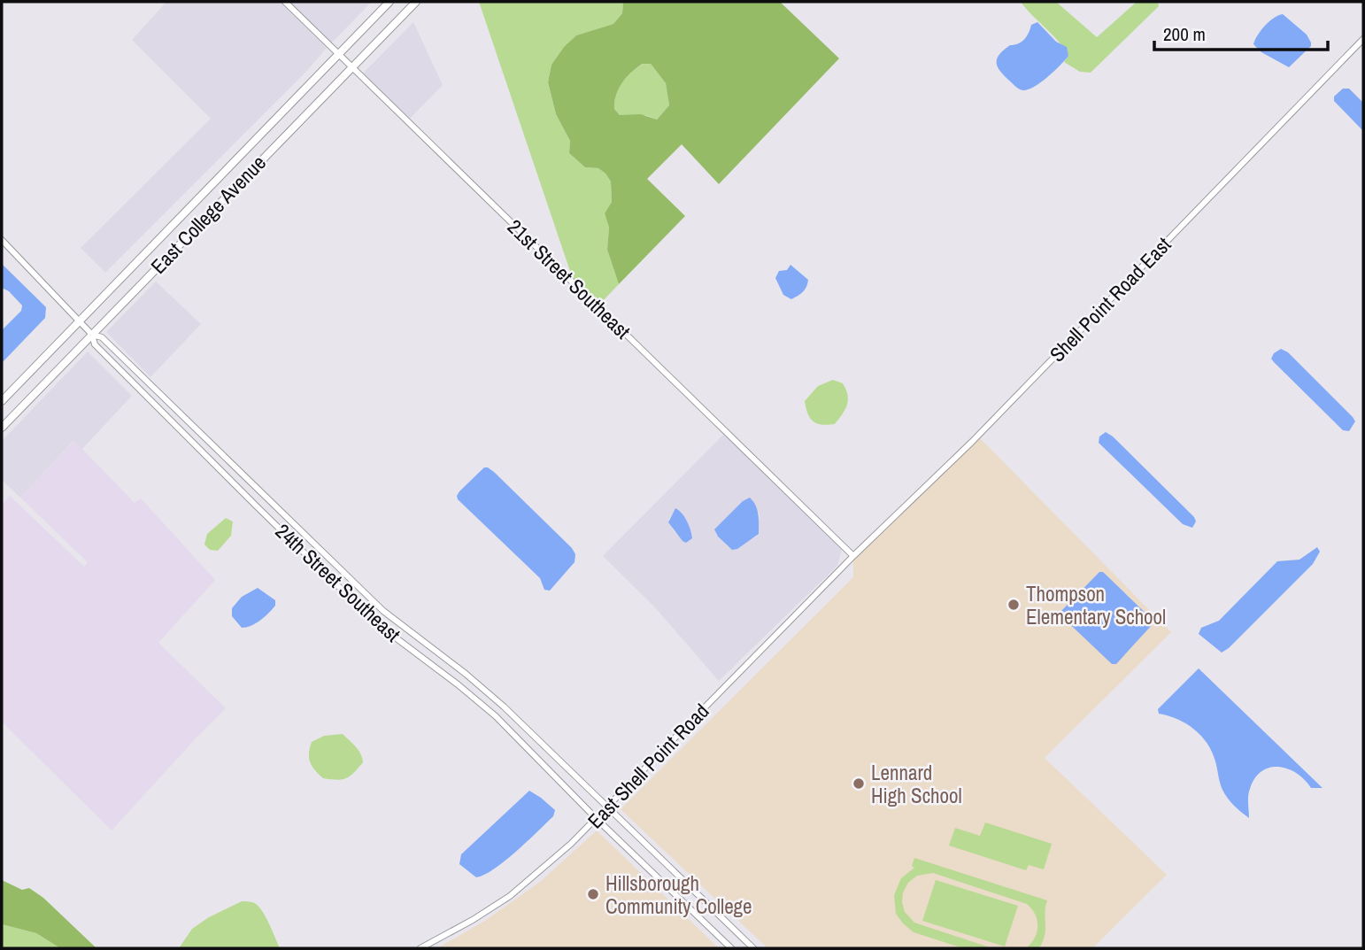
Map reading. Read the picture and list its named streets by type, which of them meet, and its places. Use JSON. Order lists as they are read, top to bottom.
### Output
{
  "streets": {
    "main road": ["East College Avenue"],
    "street": [
      "21st Street Southeast",
      "Shell Point Road East",
      "24th Street Southeast",
      "East Shell Point Road"
    ]
  },
  "crossings": [
    ["East College Avenue", "21st Street Southeast"],
    ["East College Avenue", "24th Street Southeast"],
    ["21st Street Southeast", "Shell Point Road East"],
    ["21st Street Southeast", "East Shell Point Road"],
    ["Shell Point Road East", "East Shell Point Road"],
    ["24th Street Southeast", "East Shell Point Road"]
  ],
  "places": ["Thompson Elementary School", "Lennard High School", "Hillsborough Community College"],
  "scale_bar": "200 m"
}
